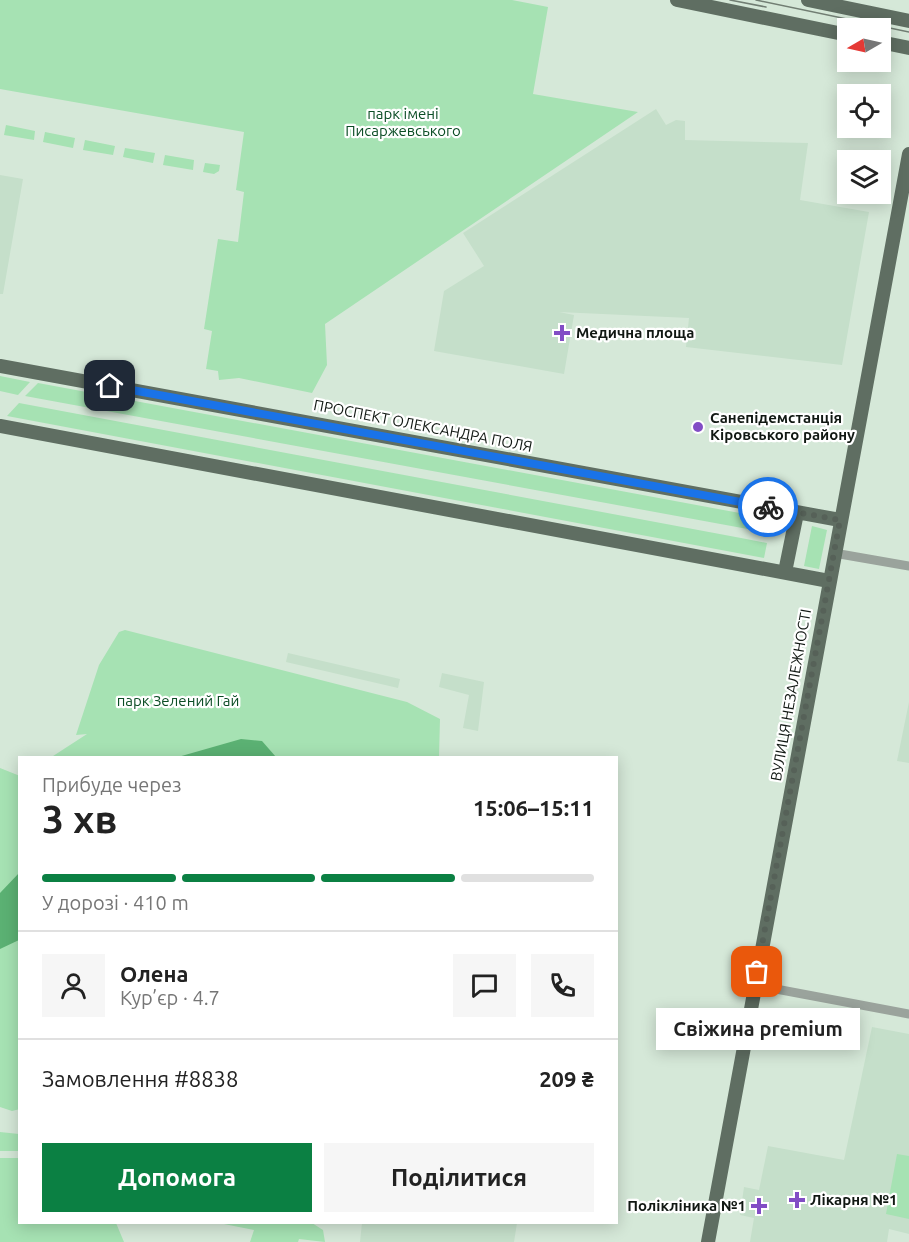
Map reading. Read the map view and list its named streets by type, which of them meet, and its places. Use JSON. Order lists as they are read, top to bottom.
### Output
{
  "streets": {
    "main road": ["ПРОСПЕКТ ОЛЕКСАНДРА ПОЛЯ", "ВУЛИЦЯ НЕЗАЛЕЖНОСТІ"]
  },
  "crossings": [
    ["ПРОСПЕКТ ОЛЕКСАНДРА ПОЛЯ", "ВУЛИЦЯ НЕЗАЛЕЖНОСТІ"]
  ],
  "parks": ["парк імені Писаржевського", "парк Зелений Гай"],
  "places": {
    "health": ["Медична площа", "Лікарня №1", "Полікліника №1"],
    "other": ["Санепідемстанція Кіровського району", "Свіжина premium"]
  },
  "north": "left",
  "page": {
    "heading": ["3 хв", "Прибуде через", "15:06–15:11"],
    "panel": [
      "Олена",
      "Кур’єр · 4.7",
      "Замовлення #8838",
      "209 ₴"
    ],
    "bar": "У дорозі · 410 m",
    "bubble": "Свіжина premium",
    "buttons": ["Допомога", "Поділитися"]
  }
}
